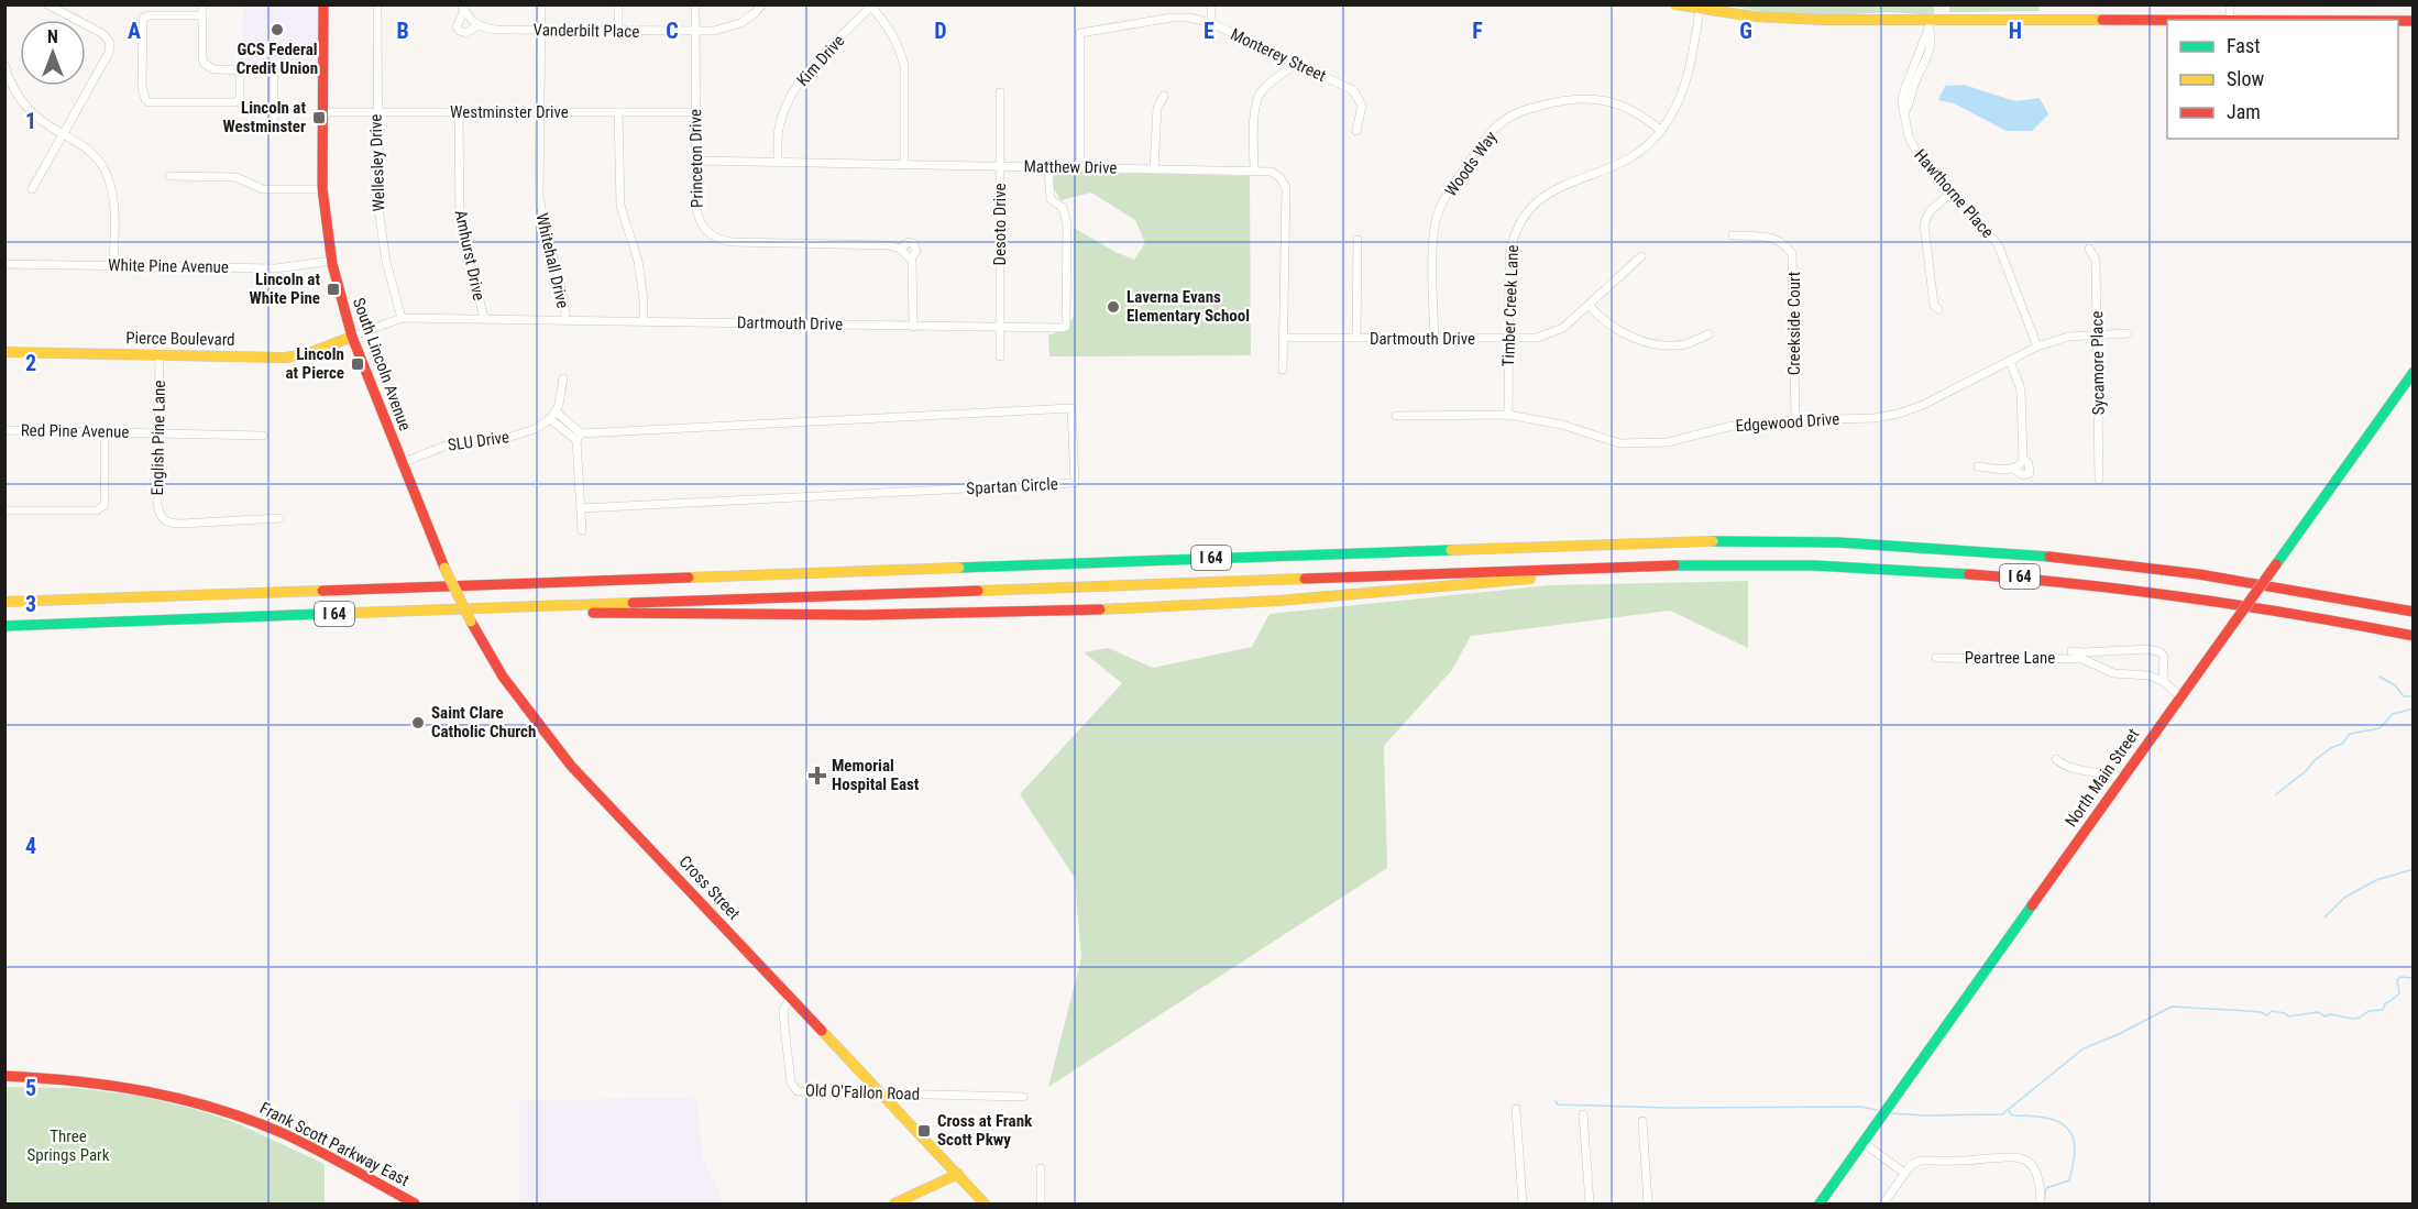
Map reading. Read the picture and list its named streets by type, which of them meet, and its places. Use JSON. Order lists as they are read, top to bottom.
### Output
{
  "streets": {
    "main road": [
      "Pierce Boulevard",
      "South Lincoln Avenue",
      "I 64",
      "North Main Street",
      "Cross Street",
      "Frank Scott Parkway East"
    ],
    "street": [
      "Vanderbilt Place",
      "Monterey Street",
      "Kim Drive",
      "Westminster Drive",
      "Princeton Drive",
      "Wellesley Drive",
      "Woods Way",
      "Matthew Drive",
      "Hawthorne Place",
      "Desoto Drive",
      "Amhurst Drive",
      "Whitehall Drive",
      "White Pine Avenue",
      "Timber Creek Lane",
      "Dartmouth Drive",
      "Creekside Court",
      "Sycamore Place",
      "Edgewood Drive",
      "Red Pine Avenue",
      "English Pine Lane",
      "SLU Drive",
      "Spartan Circle",
      "Peartree Lane",
      "Old O'Fallon Road"
    ]
  },
  "crossings": [
    ["Vanderbilt Place", "Princeton Drive"],
    ["Vanderbilt Place", "Whitehall Drive"],
    ["Monterey Street", "Matthew Drive"],
    ["Kim Drive", "Matthew Drive"],
    ["Westminster Drive", "Princeton Drive"],
    ["Westminster Drive", "Wellesley Drive"],
    ["Westminster Drive", "Amhurst Drive"],
    ["Westminster Drive", "Whitehall Drive"],
    ["Westminster Drive", "South Lincoln Avenue"],
    ["Princeton Drive", "Matthew Drive"],
    ["Wellesley Drive", "Dartmouth Drive"],
    ["Woods Way", "Timber Creek Lane"],
    ["Woods Way", "Dartmouth Drive"],
    ["Matthew Drive", "Desoto Drive"],
    ["Matthew Drive", "Dartmouth Drive"],
    ["Hawthorne Place", "Edgewood Drive"],
    ["Desoto Drive", "Dartmouth Drive"],
    ["Amhurst Drive", "Dartmouth Drive"],
    ["Whitehall Drive", "Dartmouth Drive"],
    ["White Pine Avenue", "South Lincoln Avenue"],
    ["Timber Creek Lane", "Dartmouth Drive"],
    ["Timber Creek Lane", "Edgewood Drive"],
    ["Dartmouth Drive", "Pierce Boulevard"],
    ["Dartmouth Drive", "South Lincoln Avenue"],
    ["Creekside Court", "Edgewood Drive"],
    ["Pierce Boulevard", "South Lincoln Avenue"],
    ["Pierce Boulevard", "English Pine Lane"],
    ["Sycamore Place", "Edgewood Drive"],
    ["South Lincoln Avenue", "SLU Drive"],
    ["South Lincoln Avenue", "Cross Street"],
    ["Red Pine Avenue", "English Pine Lane"],
    ["Cross Street", "Old O'Fallon Road"]
  ],
  "parks": ["Three Springs Park"],
  "places": {
    "other": ["GCS Federal Credit Union", "Laverna Evans Elementary School", "Saint Clare Catholic Church"],
    "transit": [
      "Lincoln at Westminster",
      "Lincoln at White Pine",
      "Lincoln at Pierce",
      "Cross at Frank Scott Pkwy"
    ],
    "health": ["Memorial Hospital East"]
  },
  "legend": ["Fast", "Slow", "Jam"],
  "north": "top",
  "grid": {
    "columns": [
      "A",
      "B",
      "C",
      "D",
      "E",
      "F",
      "G",
      "H"
    ],
    "rows": [
      "1",
      "2",
      "3",
      "4",
      "5"
    ]
  }
}
